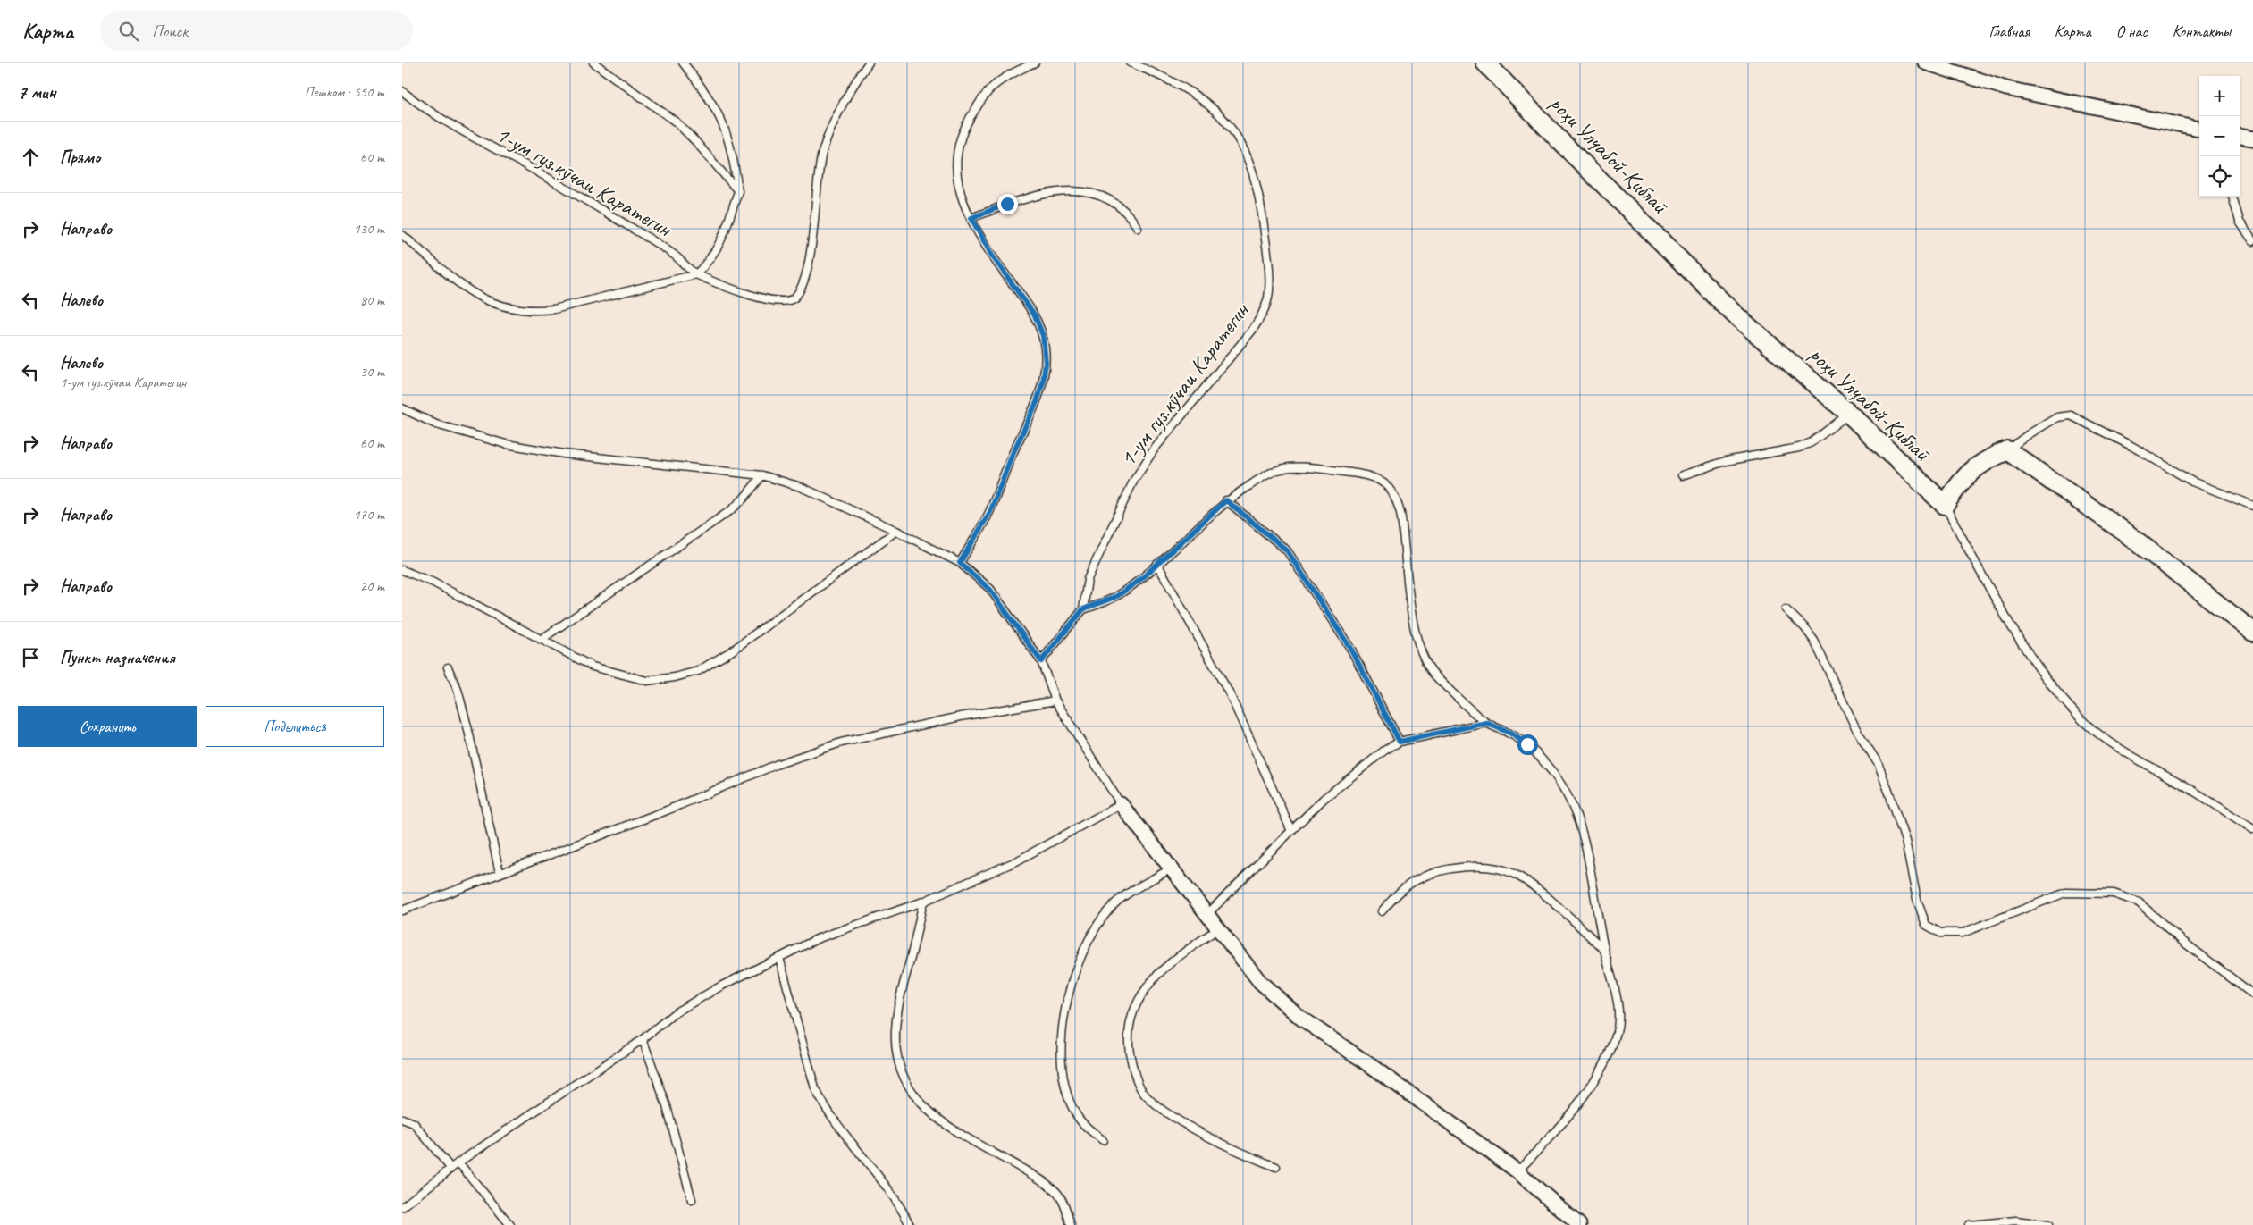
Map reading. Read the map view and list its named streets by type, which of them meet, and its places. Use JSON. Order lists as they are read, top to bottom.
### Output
{
  "streets": {
    "street": ["роҳи Улҷабой-Қиблаӣ"],
    "lane": ["1-ум гуз.кӯчаи Каратегин"]
  },
  "page": {
    "header": "Карта",
    "search": "Поиск",
    "nav": [
      "Главная",
      "Карта",
      "О нас",
      "Контакты"
    ],
    "heading": ["7 мин", "Пешком · 550 m"],
    "map_buttons": ["+", "−"],
    "list": [
      ["Прямо", "60 m"],
      ["Направо", "130 m"],
      ["Налево", "80 m"],
      ["Налево", "1-ум гуз.кӯчаи Каратегин", "30 m"],
      ["Направо", "60 m"],
      ["Направо", "170 m"],
      ["Направо", "20 m"],
      "Пункт назначения"
    ],
    "buttons": ["Сохранить", "Поделиться"]
  }
}
